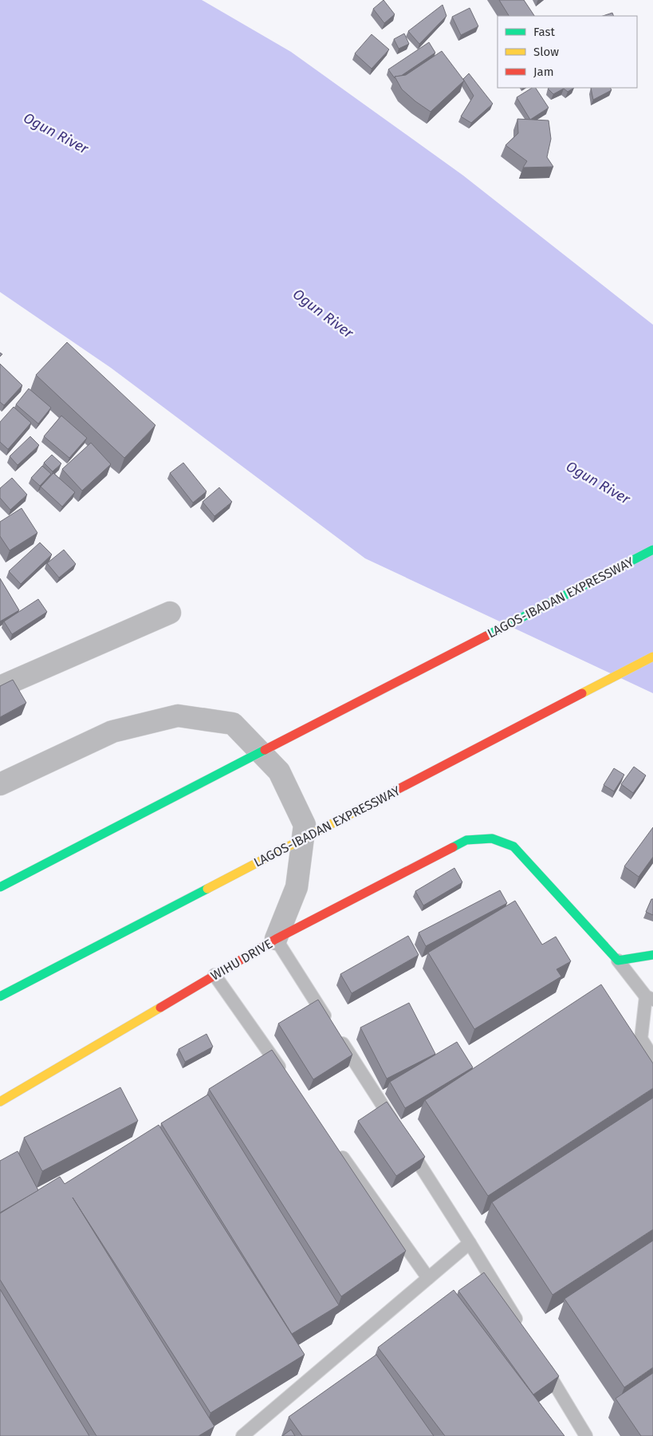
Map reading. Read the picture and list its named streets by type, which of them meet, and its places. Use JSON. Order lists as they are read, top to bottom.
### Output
{
  "streets": {
    "main road": ["LAGOS-IBADAN EXPRESSWAY", "WIHU DRIVE"]
  },
  "water": ["Ogun River"],
  "legend": ["Fast", "Slow", "Jam"]
}
